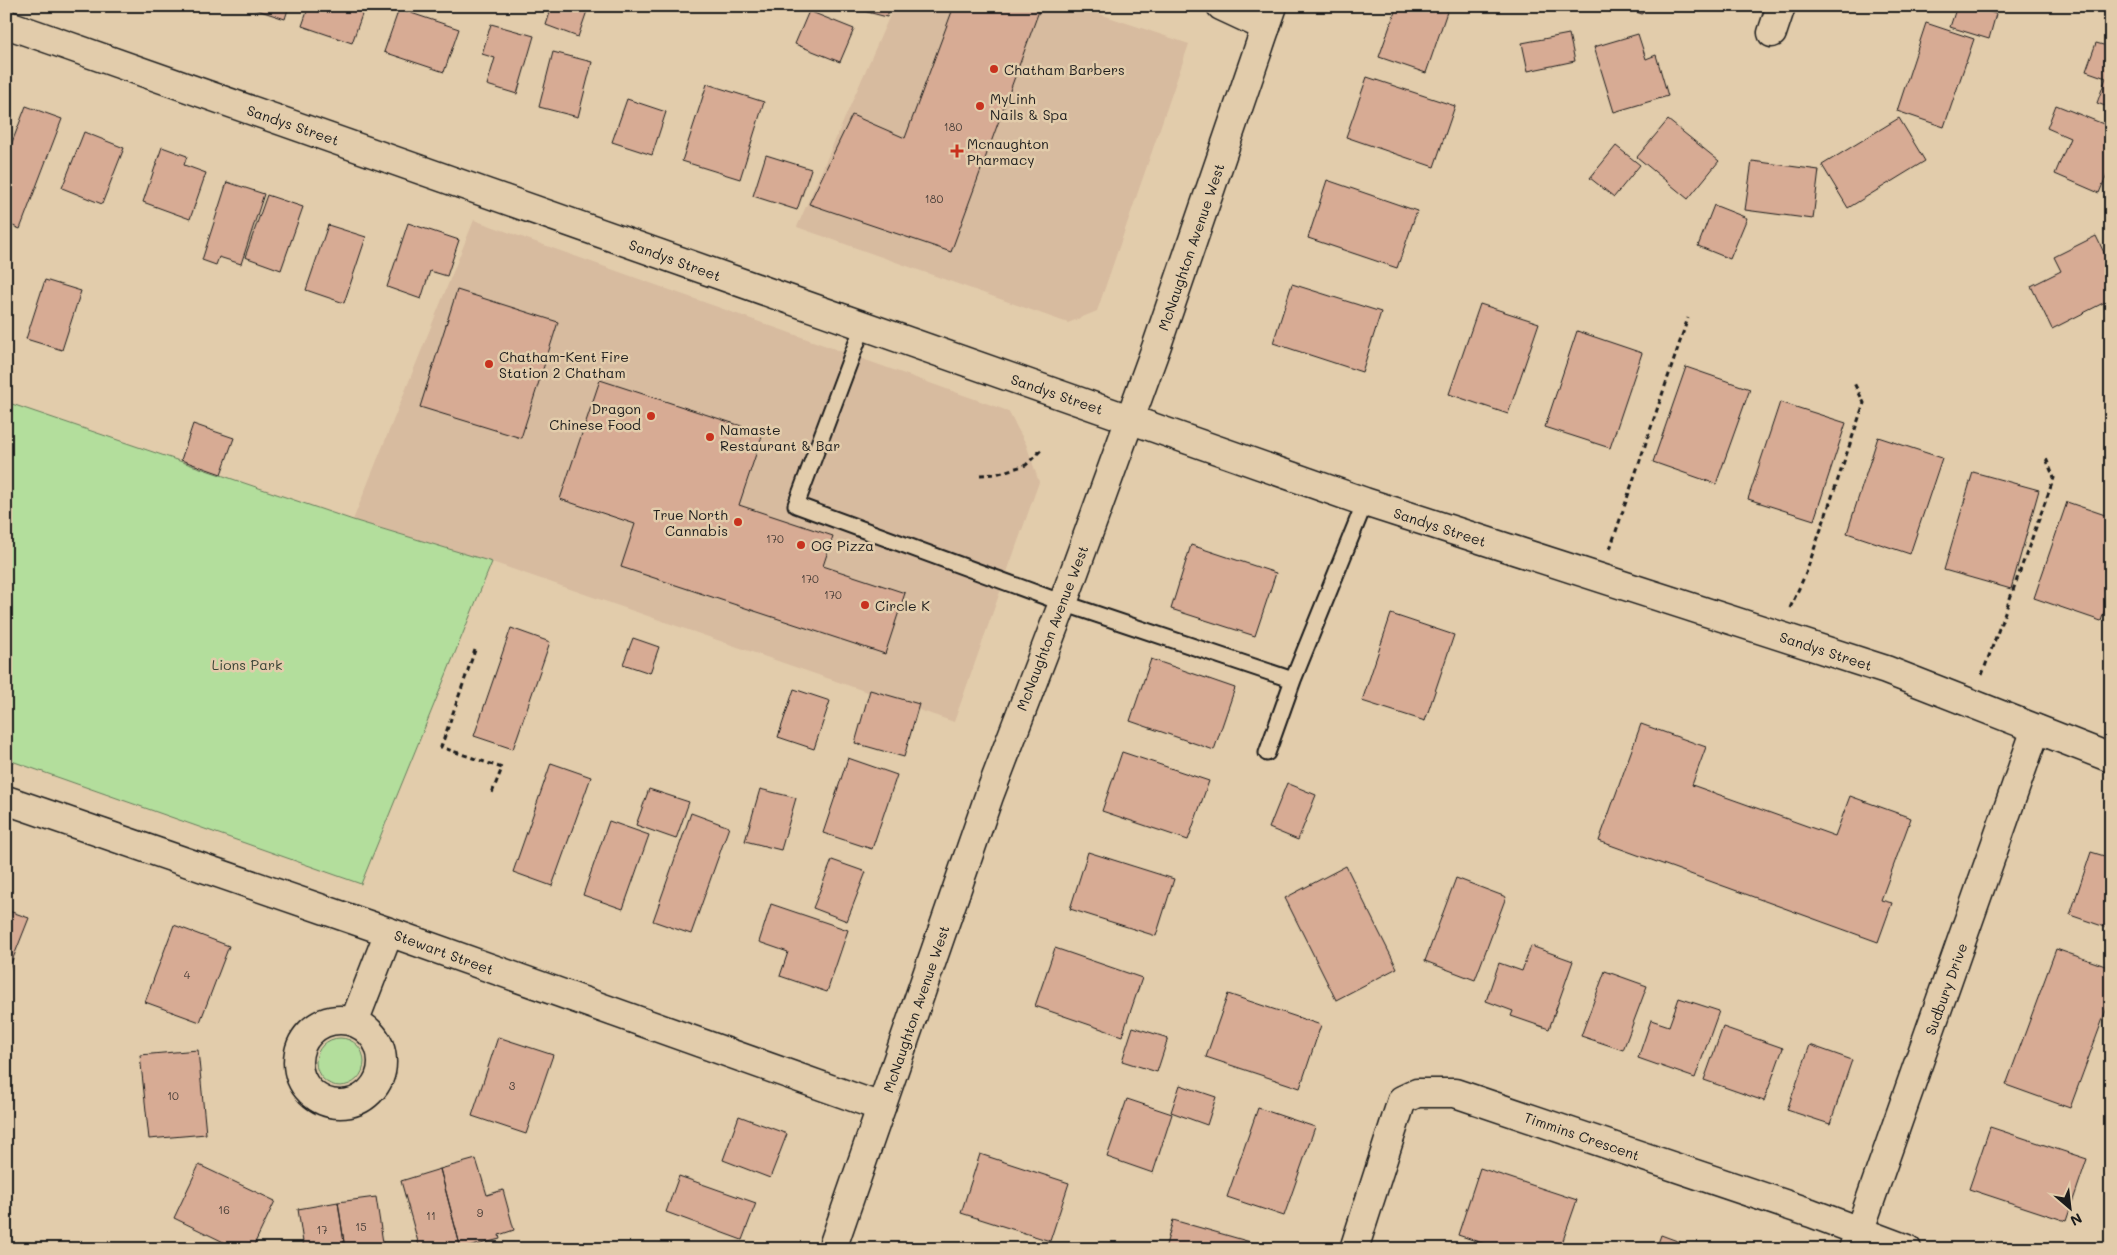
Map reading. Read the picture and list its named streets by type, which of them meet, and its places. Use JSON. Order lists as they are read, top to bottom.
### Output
{
  "streets": {
    "street": [
      "Sandys Street",
      "McNaughton Avenue West",
      "Stewart Street",
      "Sudbury Drive",
      "Timmins Crescent"
    ]
  },
  "crossings": [
    ["Sandys Street", "McNaughton Avenue West"],
    ["Sandys Street", "Sudbury Drive"],
    ["McNaughton Avenue West", "Stewart Street"],
    ["Sudbury Drive", "Timmins Crescent"]
  ],
  "parks": ["Lions Park"],
  "places": {
    "other": [
      "Chatham Barbers",
      "MyLinh Nails & Spa",
      "Chatham-Kent Fire Station 2 Chatham",
      "Dragon Chinese Food",
      "Namaste Restaurant & Bar",
      "True North Cannabis",
      "OG Pizza",
      "Circle K"
    ],
    "health": ["Mcnaughton Pharmacy"]
  },
  "house_numbers": [
    "180",
    "180",
    "170",
    "170",
    "170",
    "4",
    "3",
    "10",
    "16",
    "9",
    "11",
    "15",
    "17"
  ],
  "north": "bottom right"
}
